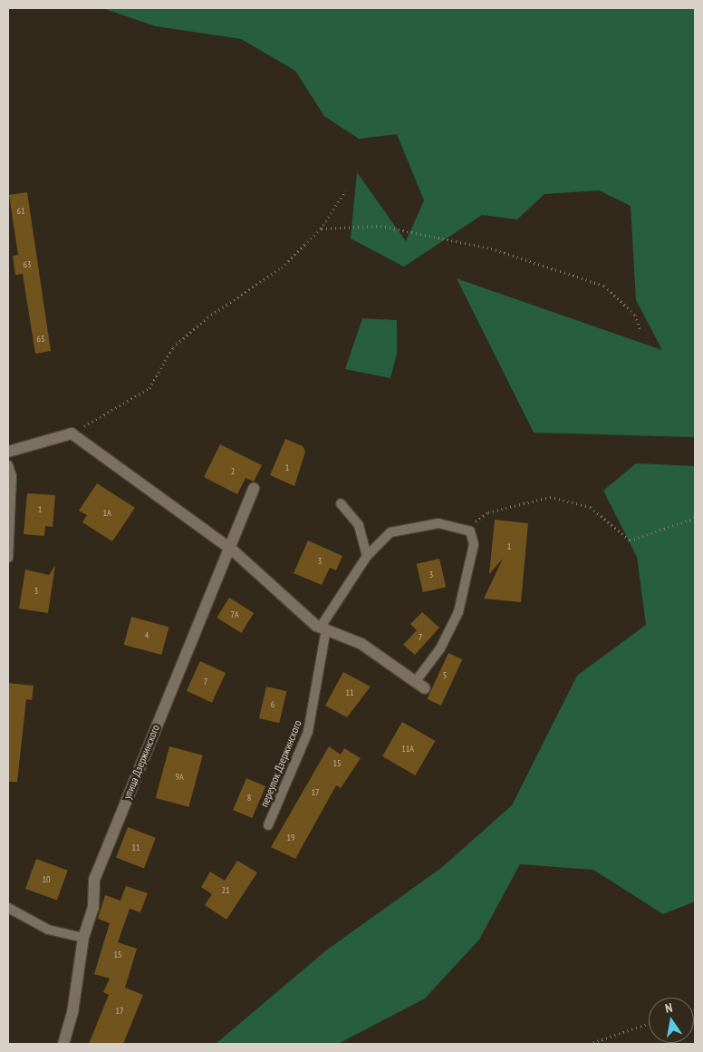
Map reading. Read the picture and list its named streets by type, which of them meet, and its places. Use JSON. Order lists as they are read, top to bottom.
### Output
{
  "streets": {
    "street": ["улица Дзержинского"],
    "lane": ["переулок Дзержинского"]
  },
  "house_numbers": [
    "61",
    "63",
    "65",
    "1",
    "2",
    "1",
    "1А",
    "1",
    "3",
    "3",
    "3",
    "7А",
    "4",
    "7",
    "5",
    "7",
    "11",
    "6",
    "11А",
    "15",
    "9А",
    "17",
    "8",
    "19",
    "11",
    "10",
    "21",
    "15",
    "17"
  ],
  "north": "top"
}
